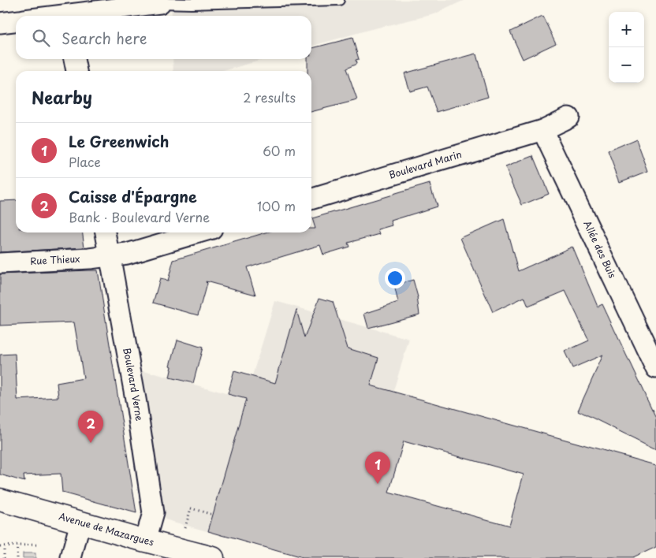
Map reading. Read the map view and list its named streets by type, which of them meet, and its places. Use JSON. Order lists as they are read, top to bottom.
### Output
{
  "streets": {
    "street": [
      "Boulevard Marin",
      "Allée des Buis",
      "Rue Thieux",
      "Boulevard Verne",
      "Avenue de Mazargues"
    ]
  },
  "crossings": [
    ["Boulevard Marin", "Allée des Buis"],
    ["Rue Thieux", "Boulevard Verne"],
    ["Boulevard Verne", "Avenue de Mazargues"]
  ],
  "page": {
    "map_buttons": ["+", "−"],
    "search": "Search here",
    "heading": ["Nearby", "2 results"],
    "list": [
      {
        "mark": "1",
        "name": "Le Greenwich",
        "note": "Place",
        "value": "60 m"
      },
      {
        "mark": "2",
        "name": "Caisse d'Épargne",
        "note": "Bank · Boulevard Verne",
        "value": "100 m"
      }
    ],
    "pins": ["2", "1"]
  }
}
